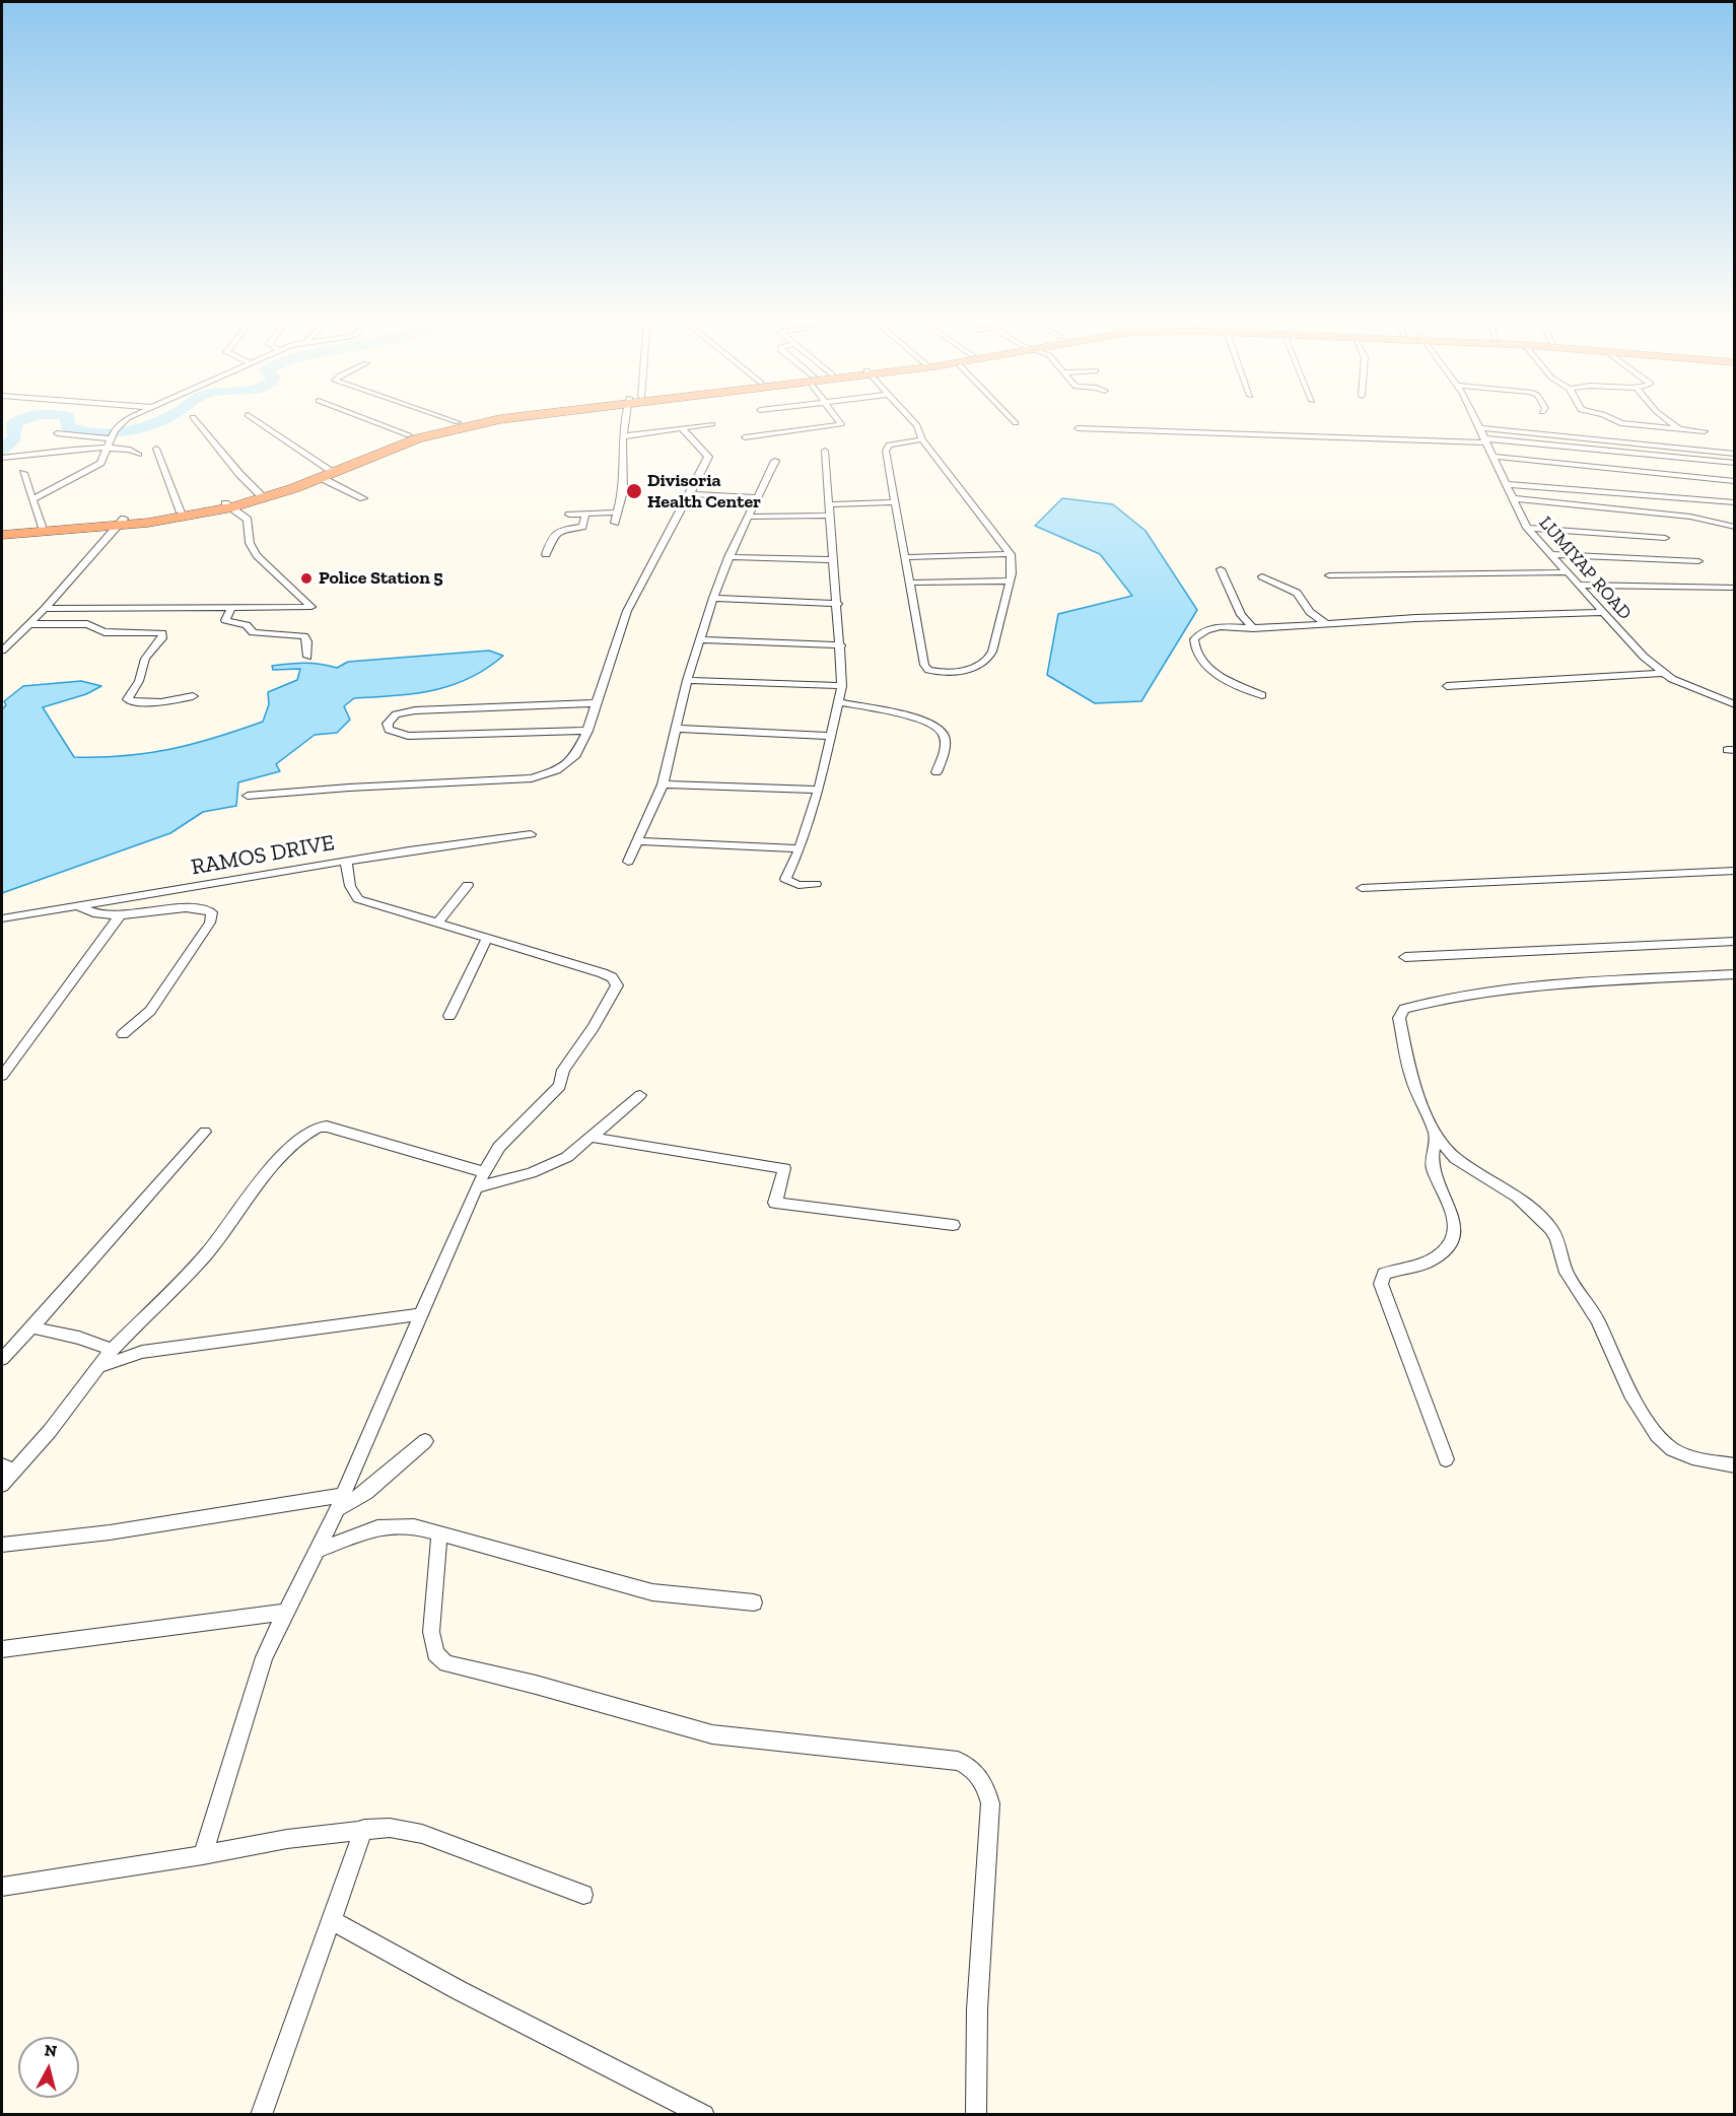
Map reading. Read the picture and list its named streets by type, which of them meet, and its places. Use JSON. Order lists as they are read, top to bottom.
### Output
{
  "streets": {
    "street": ["LUMIYAP ROAD", "RAMOS DRIVE"]
  },
  "places": ["Divisoria Health Center", "Police Station 5"],
  "north": "top"
}
